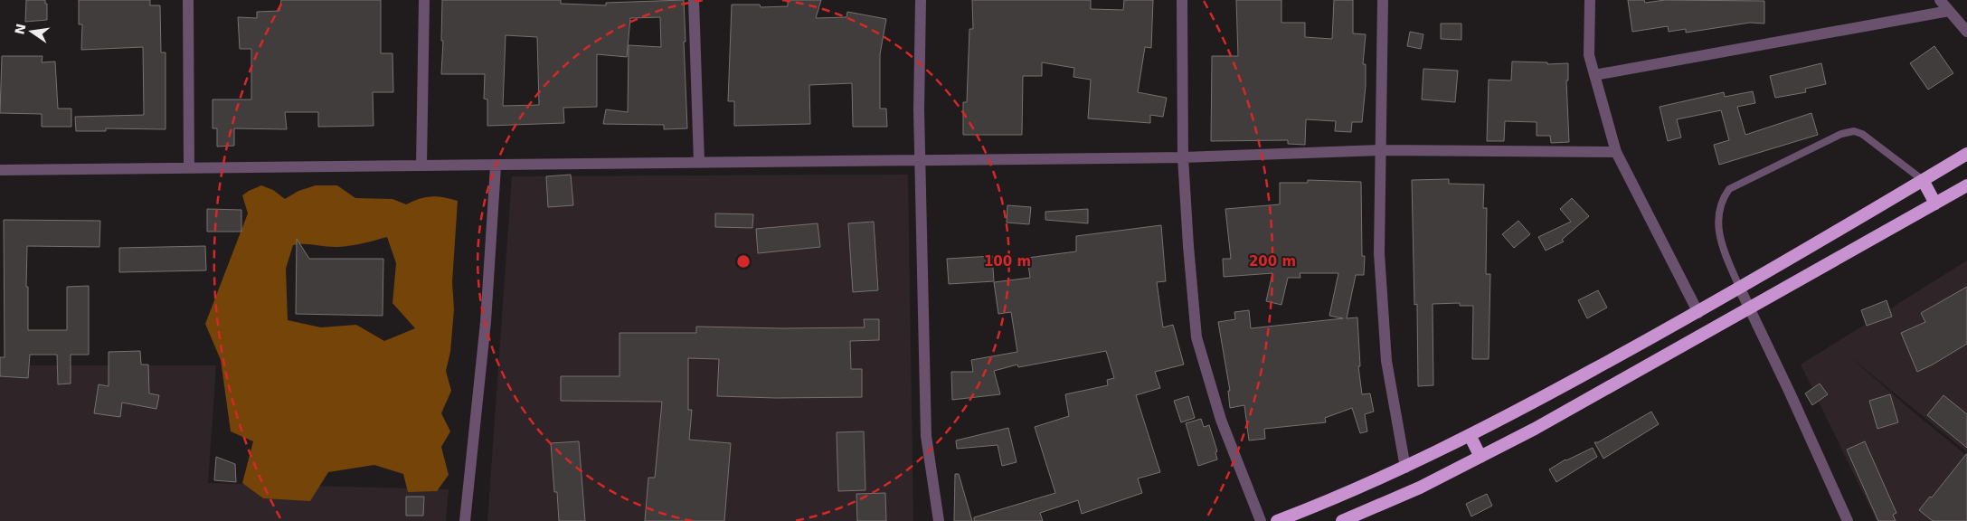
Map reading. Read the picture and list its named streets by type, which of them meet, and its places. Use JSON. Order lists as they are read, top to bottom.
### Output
{
  "north": "left",
  "rings": ["100 m", "200 m"]
}
